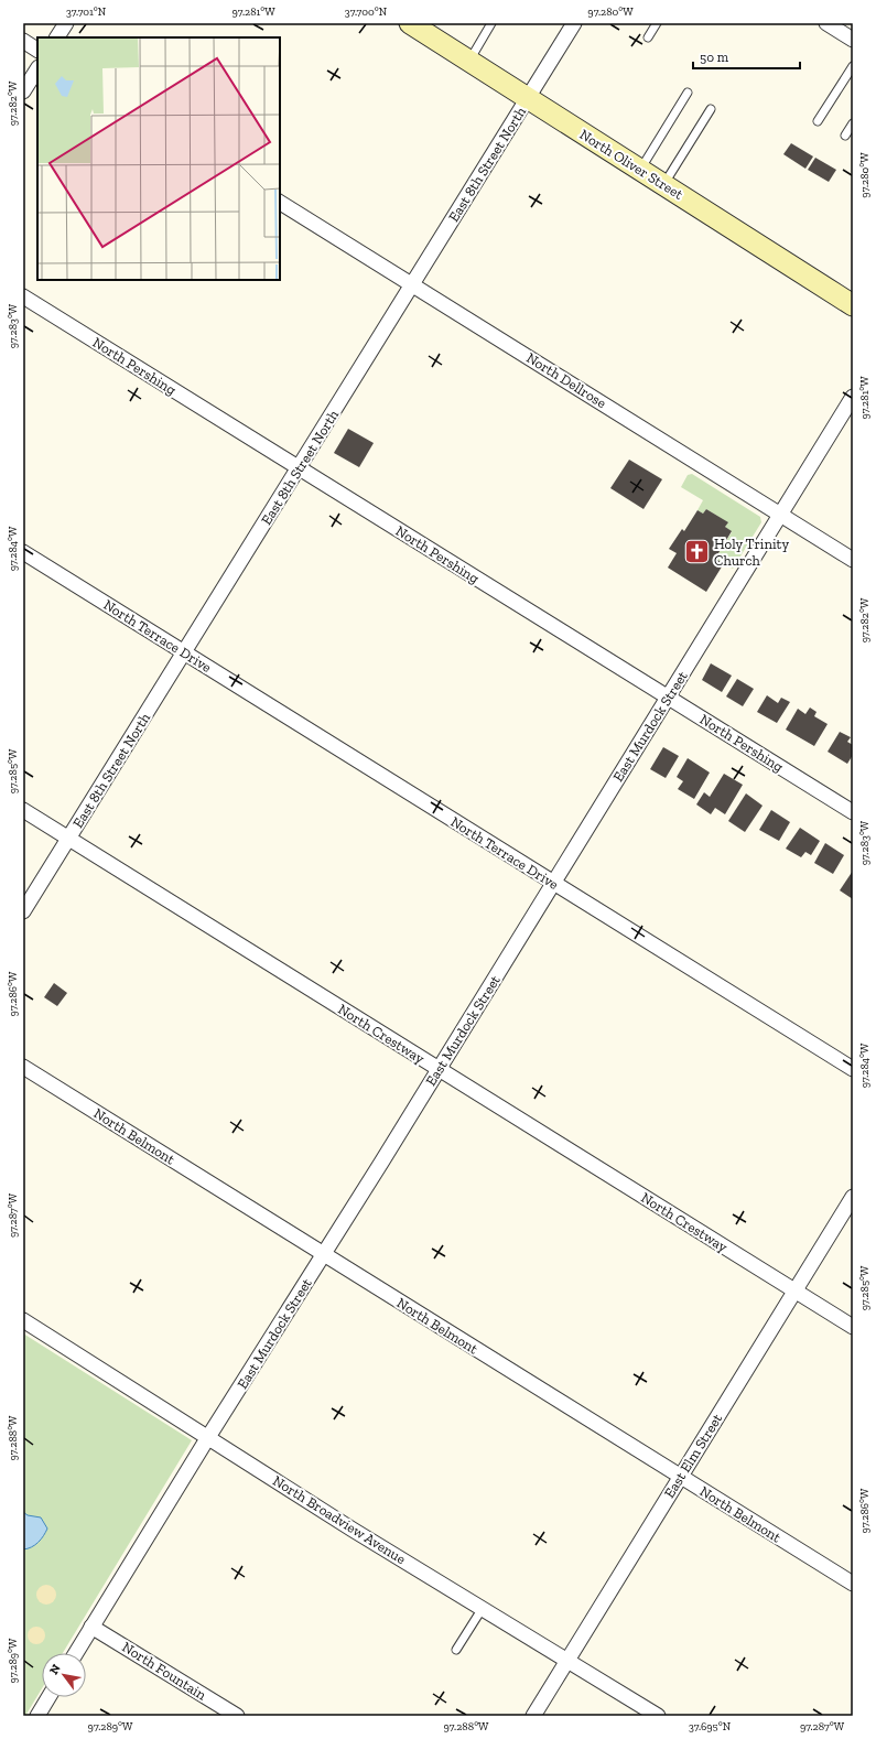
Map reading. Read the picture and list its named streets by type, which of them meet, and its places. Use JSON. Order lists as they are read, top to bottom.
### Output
{
  "streets": {
    "main road": ["North Oliver Street"],
    "street": [
      "East 8th Street North",
      "North Pershing",
      "North Dellrose",
      "North Terrace Drive",
      "East Murdock Street",
      "North Crestway",
      "North Belmont",
      "East Elm Street",
      "North Broadview Avenue",
      "North Fountain"
    ]
  },
  "crossings": [
    ["East 8th Street North", "North Oliver Street"],
    ["East 8th Street North", "North Pershing"],
    ["East 8th Street North", "North Dellrose"],
    ["East 8th Street North", "North Terrace Drive"],
    ["East 8th Street North", "North Crestway"],
    ["North Pershing", "East Murdock Street"],
    ["North Dellrose", "East Murdock Street"],
    ["North Terrace Drive", "East Murdock Street"],
    ["East Murdock Street", "North Crestway"],
    ["East Murdock Street", "North Belmont"],
    ["East Murdock Street", "North Broadview Avenue"],
    ["East Murdock Street", "North Fountain"],
    ["North Crestway", "East Elm Street"],
    ["North Belmont", "East Elm Street"],
    ["East Elm Street", "North Broadview Avenue"]
  ],
  "places": {
    "church": ["Holy Trinity Church"]
  },
  "scale_bar": "50 m",
  "north": "top left",
  "coordinates": [
    "37.701°N",
    "97.281°W",
    "37.700°N",
    "97.280°W",
    "97.282°W",
    "97.283°W",
    "97.284°W",
    "97.285°W",
    "97.286°W",
    "97.287°W",
    "97.288°W",
    "97.289°W",
    "37.695°N"
  ]
}
